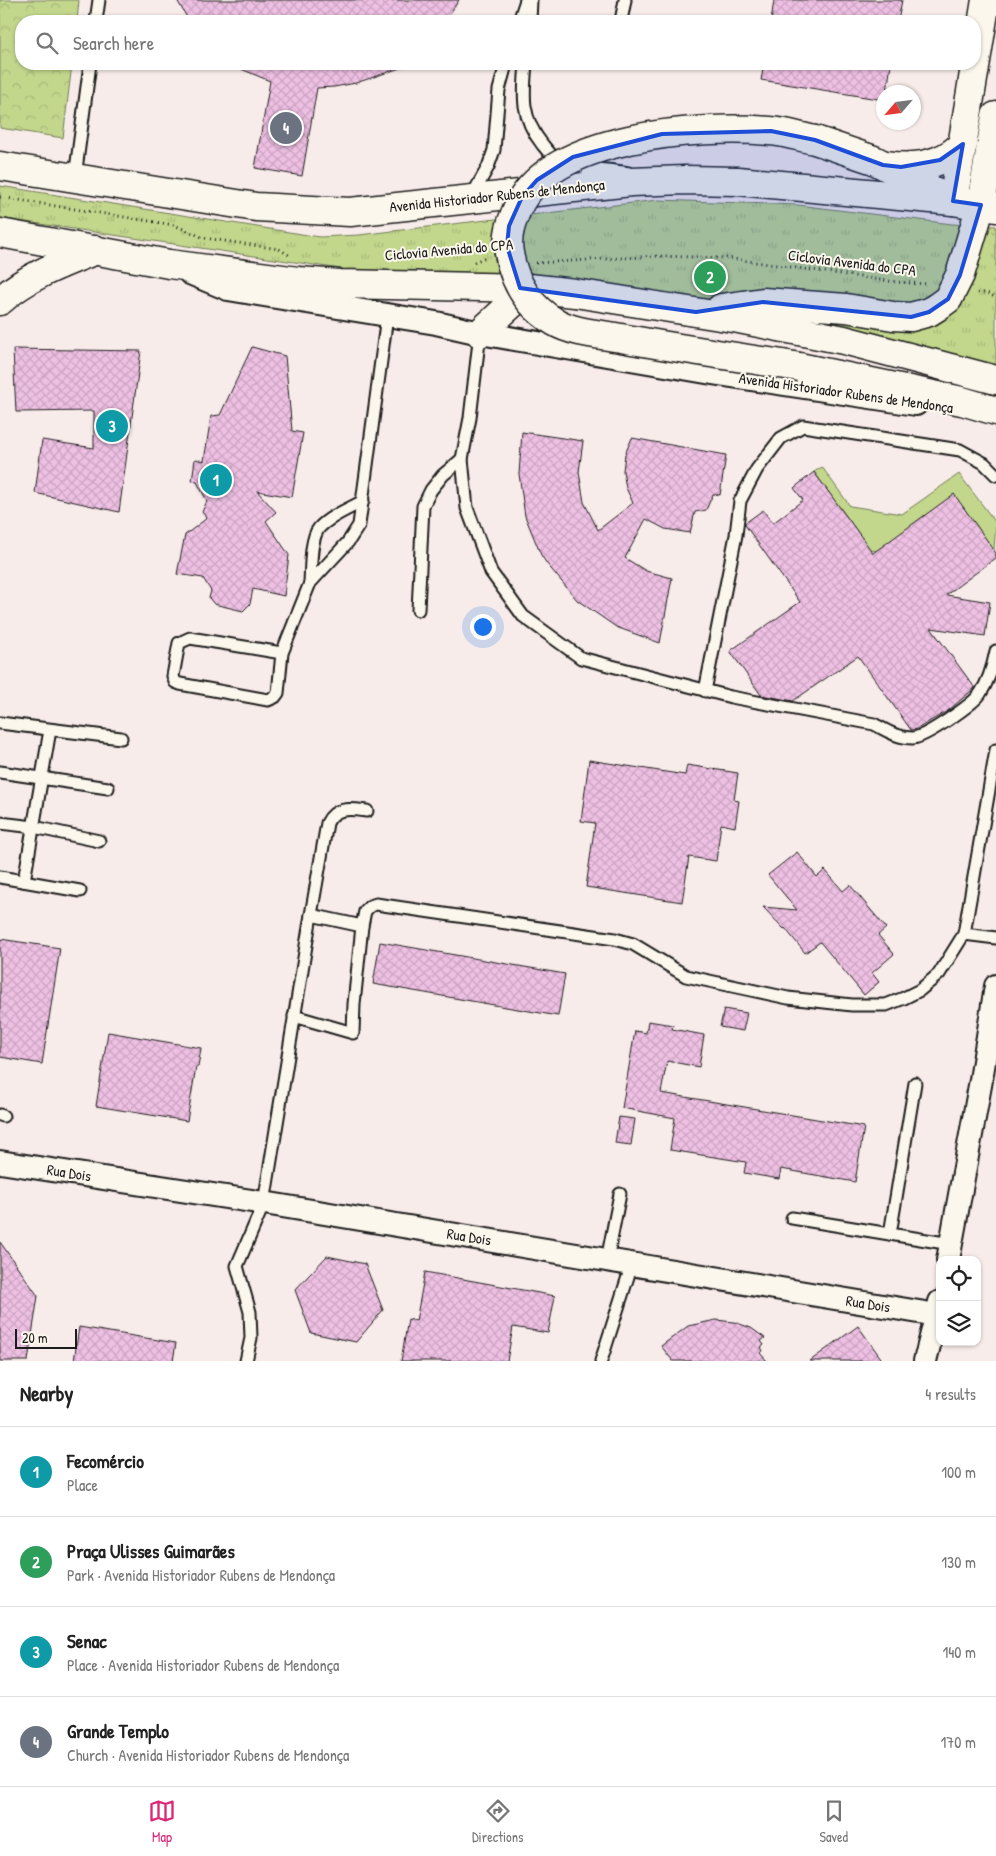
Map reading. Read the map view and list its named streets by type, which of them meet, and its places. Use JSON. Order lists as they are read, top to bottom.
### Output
{
  "streets": {
    "main road": ["Avenida Historiador Rubens de Mendonça"],
    "street": ["Rua Dois"],
    "path": ["Ciclovia Avenida do CPA"]
  },
  "crossings": [
    ["Avenida Historiador Rubens de Mendonça", "Ciclovia Avenida do CPA"]
  ],
  "scale_bar": "20 m",
  "north": "bottom left",
  "page": {
    "search": "Search here",
    "pins": [
      "4",
      "2",
      "3",
      "1"
    ],
    "scale": "20 m",
    "heading": ["Nearby", "4 results"],
    "list": [
      {
        "mark": "1",
        "name": "Fecomércio",
        "note": "Place",
        "value": "100 m"
      },
      {
        "mark": "2",
        "name": "Praça Ulisses Guimarães",
        "note": "Park · Avenida Historiador Rubens de Mendonça",
        "value": "130 m"
      },
      {
        "mark": "3",
        "name": "Senac",
        "note": "Place · Avenida Historiador Rubens de Mendonça",
        "value": "140 m"
      },
      {
        "mark": "4",
        "name": "Grande Templo",
        "note": "Church · Avenida Historiador Rubens de Mendonça",
        "value": "170 m"
      }
    ],
    "nav": ["Map", "Directions", "Saved"]
  }
}
